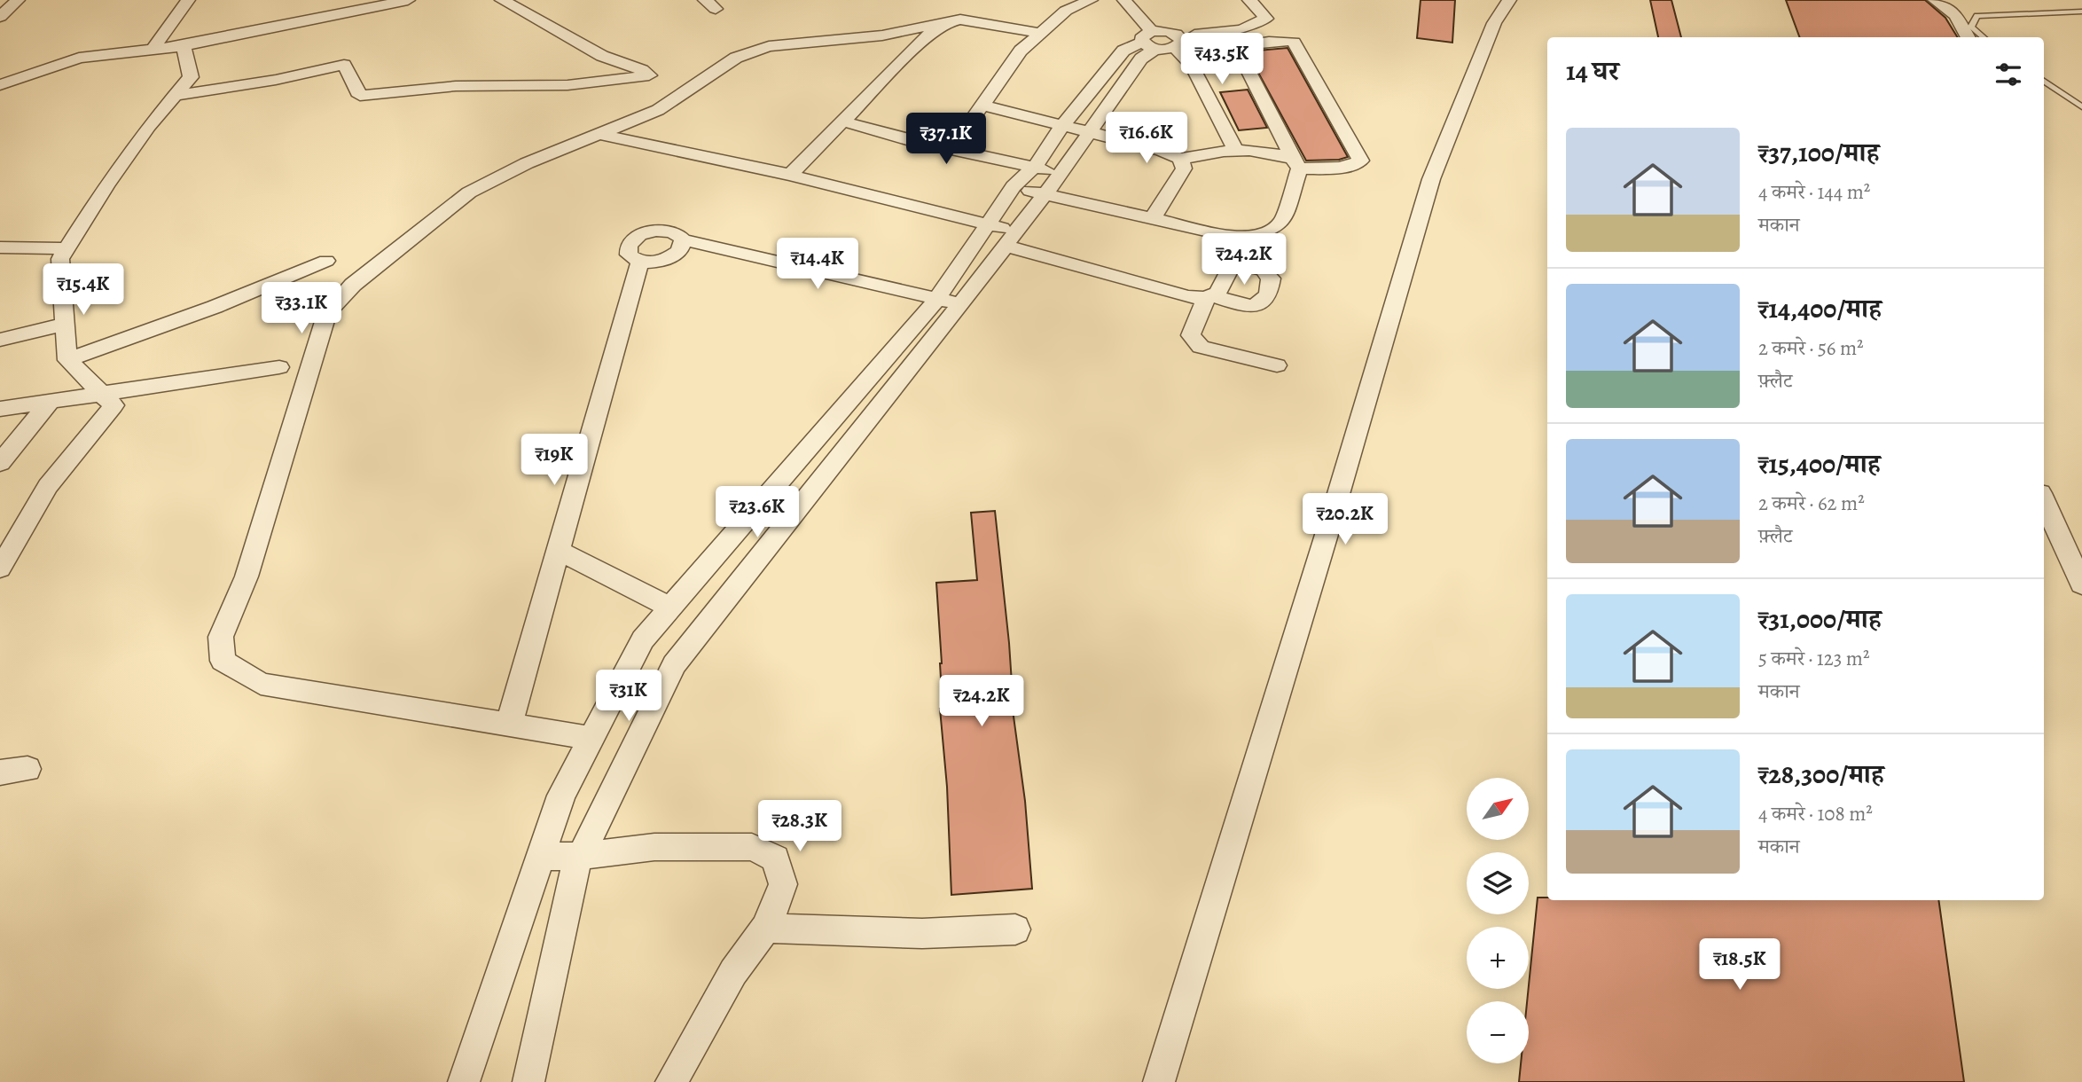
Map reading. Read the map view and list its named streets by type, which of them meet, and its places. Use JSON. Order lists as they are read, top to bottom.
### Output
{
  "north": "top right",
  "page": {
    "price": [
      "₹43.5K",
      "₹16.6K",
      "₹37.1K",
      "₹24.2K",
      "₹14.4K",
      "₹15.4K",
      "₹33.1K",
      "₹19K",
      "₹23.6K",
      "₹20.2K",
      "₹31K",
      "₹24.2K",
      "₹28.3K",
      "₹18.5K"
    ],
    "heading": "14 घर",
    "list": [
      {
        "name": "₹37,100/माह",
        "note": "4 कमरे · 144 m² · मकान"
      },
      {
        "name": "₹14,400/माह",
        "note": "2 कमरे · 56 m² · फ़्लैट"
      },
      {
        "name": "₹15,400/माह",
        "note": "2 कमरे · 62 m² · फ़्लैट"
      },
      {
        "name": "₹31,000/माह",
        "note": "5 कमरे · 123 m² · मकान"
      },
      {
        "name": "₹28,300/माह",
        "note": "4 कमरे · 108 m² · मकान"
      }
    ],
    "map_buttons": ["+", "−"]
  }
}
